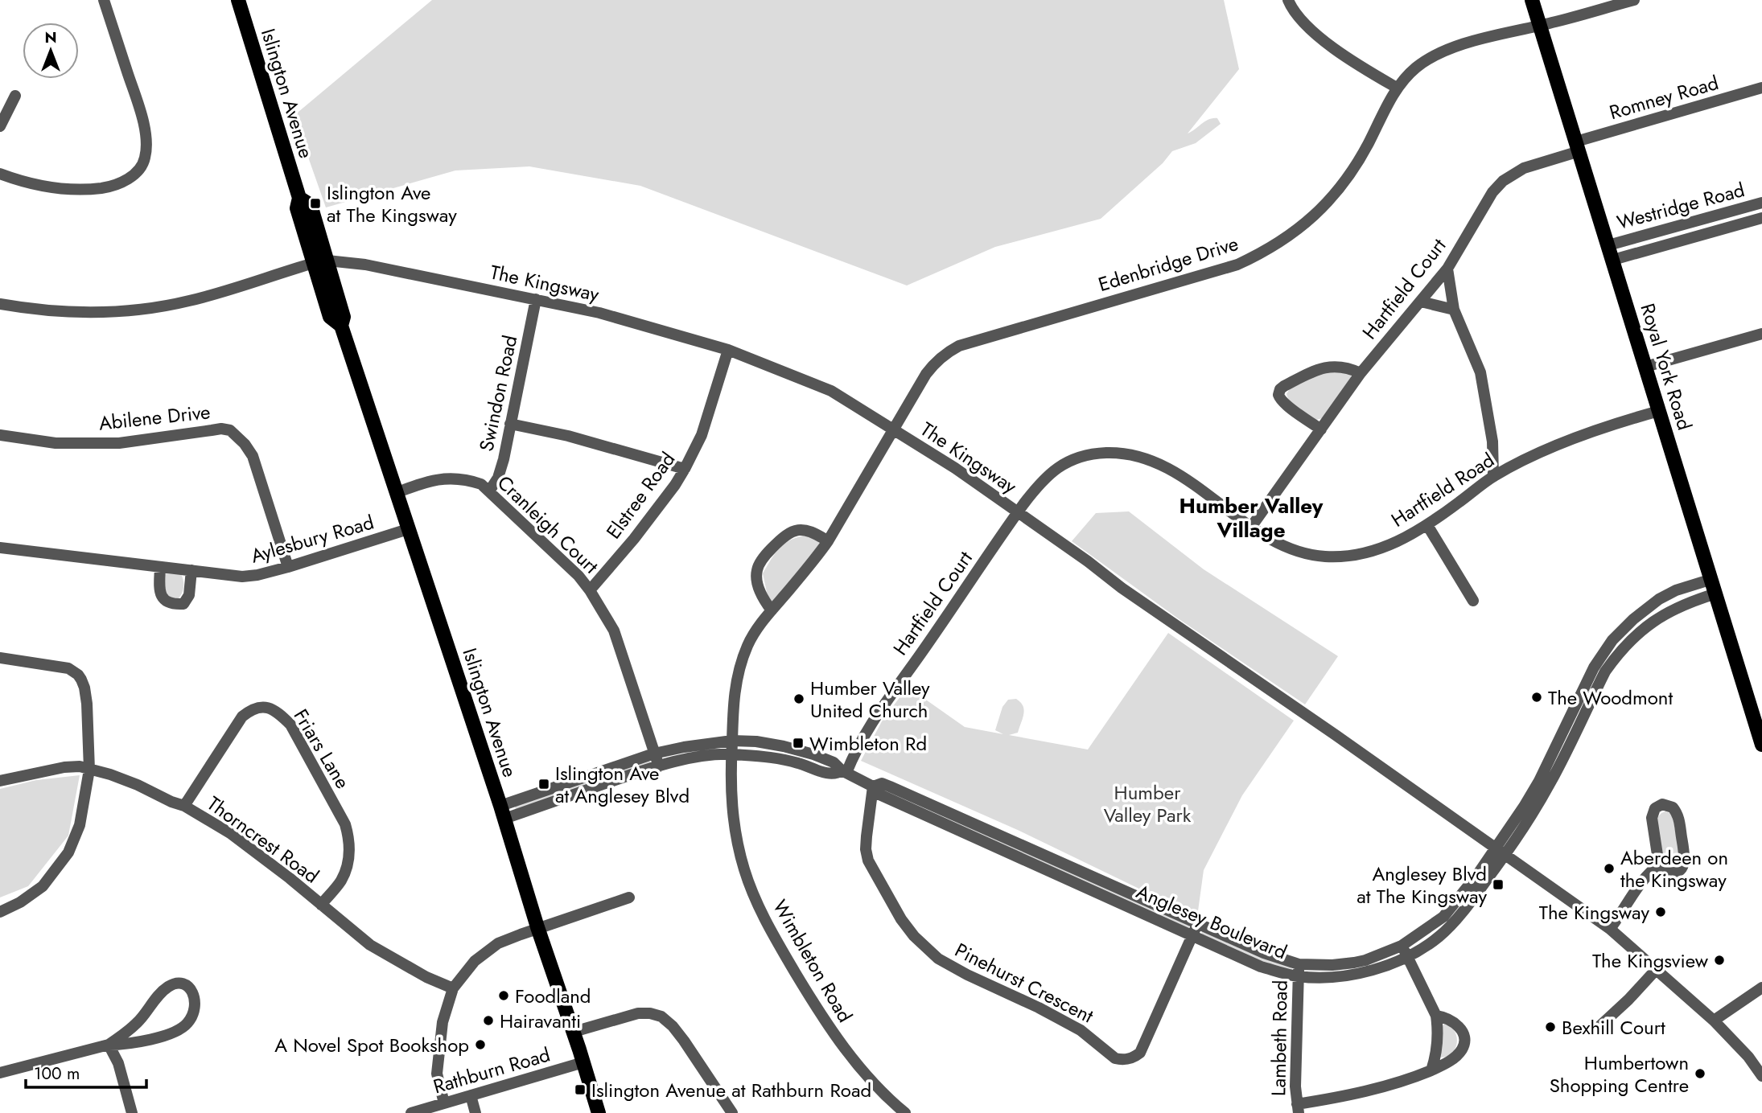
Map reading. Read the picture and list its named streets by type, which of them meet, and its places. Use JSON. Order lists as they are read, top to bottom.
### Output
{
  "streets": {
    "main road": ["Islington Avenue", "Royal York Road"],
    "street": [
      "Romney Road",
      "Westridge Road",
      "Edenbridge Drive",
      "The Kingsway",
      "Hartfield Court",
      "Swindon Road",
      "Abilene Drive",
      "Hartfield Road",
      "Elstree Road",
      "Cranleigh Court",
      "Aylesbury Road",
      "Friars Lane",
      "Thorncrest Road",
      "Anglesey Boulevard",
      "Wimbleton Road",
      "Pinehurst Crescent",
      "Lambeth Road",
      "Rathburn Road"
    ]
  },
  "crossings": [
    ["Islington Avenue", "The Kingsway"],
    ["Islington Avenue", "Cranleigh Court"],
    ["Islington Avenue", "Aylesbury Road"],
    ["Islington Avenue", "Anglesey Boulevard"],
    ["Islington Avenue", "Rathburn Road"],
    ["Romney Road", "Hartfield Court"],
    ["Romney Road", "Royal York Road"],
    ["Westridge Road", "Royal York Road"],
    ["Edenbridge Drive", "The Kingsway"],
    ["Edenbridge Drive", "Royal York Road"],
    ["Edenbridge Drive", "Wimbleton Road"],
    ["The Kingsway", "Hartfield Court"],
    ["The Kingsway", "Swindon Road"],
    ["The Kingsway", "Hartfield Road"],
    ["The Kingsway", "Elstree Road"],
    ["The Kingsway", "Anglesey Boulevard"],
    ["The Kingsway", "Wimbleton Road"],
    ["Hartfield Court", "Royal York Road"],
    ["Hartfield Court", "Hartfield Road"],
    ["Hartfield Court", "Anglesey Boulevard"],
    ["Royal York Road", "Hartfield Road"],
    ["Royal York Road", "Anglesey Boulevard"],
    ["Swindon Road", "Cranleigh Court"],
    ["Abilene Drive", "Aylesbury Road"],
    ["Elstree Road", "Cranleigh Court"],
    ["Cranleigh Court", "Anglesey Boulevard"],
    ["Friars Lane", "Thorncrest Road"],
    ["Anglesey Boulevard", "Wimbleton Road"],
    ["Anglesey Boulevard", "Pinehurst Crescent"],
    ["Anglesey Boulevard", "Lambeth Road"]
  ],
  "districts": ["Humber Valley Village"],
  "parks": ["Humber Valley Park"],
  "places": {
    "transit": [
      "Islington Ave at The Kingsway",
      "Wimbleton Rd",
      "Islington Ave at Anglesey Blvd",
      "Anglesey Blvd at The Kingsway",
      "Islington Avenue at Rathburn Road"
    ],
    "other": [
      "The Woodmont",
      "Humber Valley United Church",
      "Aberdeen on the Kingsway",
      "The Kingsway",
      "The Kingsview",
      "Foodland",
      "Hairavanti",
      "Bexhill Court",
      "A Novel Spot Bookshop",
      "Humbertown Shopping Centre"
    ]
  },
  "scale_bar": "100 m",
  "north": "top"
}
